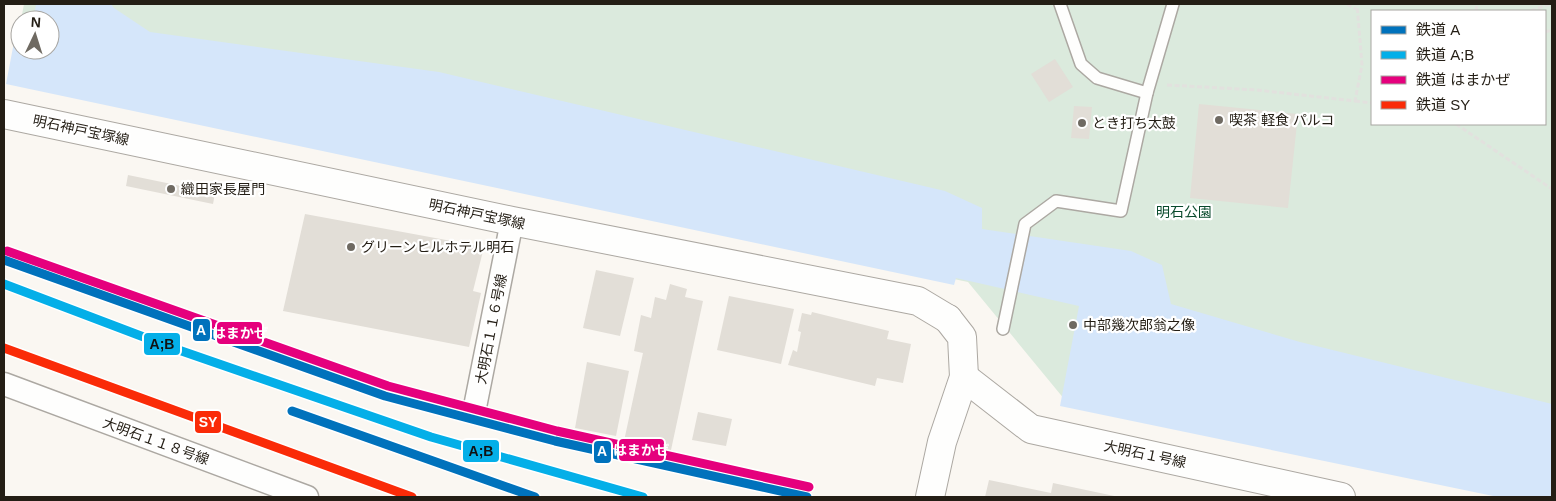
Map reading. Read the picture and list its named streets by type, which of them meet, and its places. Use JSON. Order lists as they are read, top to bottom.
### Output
{
  "streets": {
    "main road": ["明石神戸宝塚線", "大明石１号線"],
    "street": ["大明石１１６号線", "大明石１１８号線"]
  },
  "crossings": [
    ["明石神戸宝塚線", "大明石１１６号線"],
    ["明石神戸宝塚線", "大明石１号線"]
  ],
  "parks": ["明石公園"],
  "places": [
    "喫茶 軽食 パルコ",
    "とき打ち太鼓",
    "織田家長屋門",
    "グリーンヒルホテル明石",
    "中部幾次郎翁之像"
  ],
  "lines": [
    "rail line はまかぜ",
    "rail line A",
    "rail line A;B",
    "rail line SY"
  ],
  "legend": [
    "鉄道 A",
    "鉄道 A;B",
    "鉄道 はまかぜ",
    "鉄道 SY"
  ],
  "north": "top"
}
